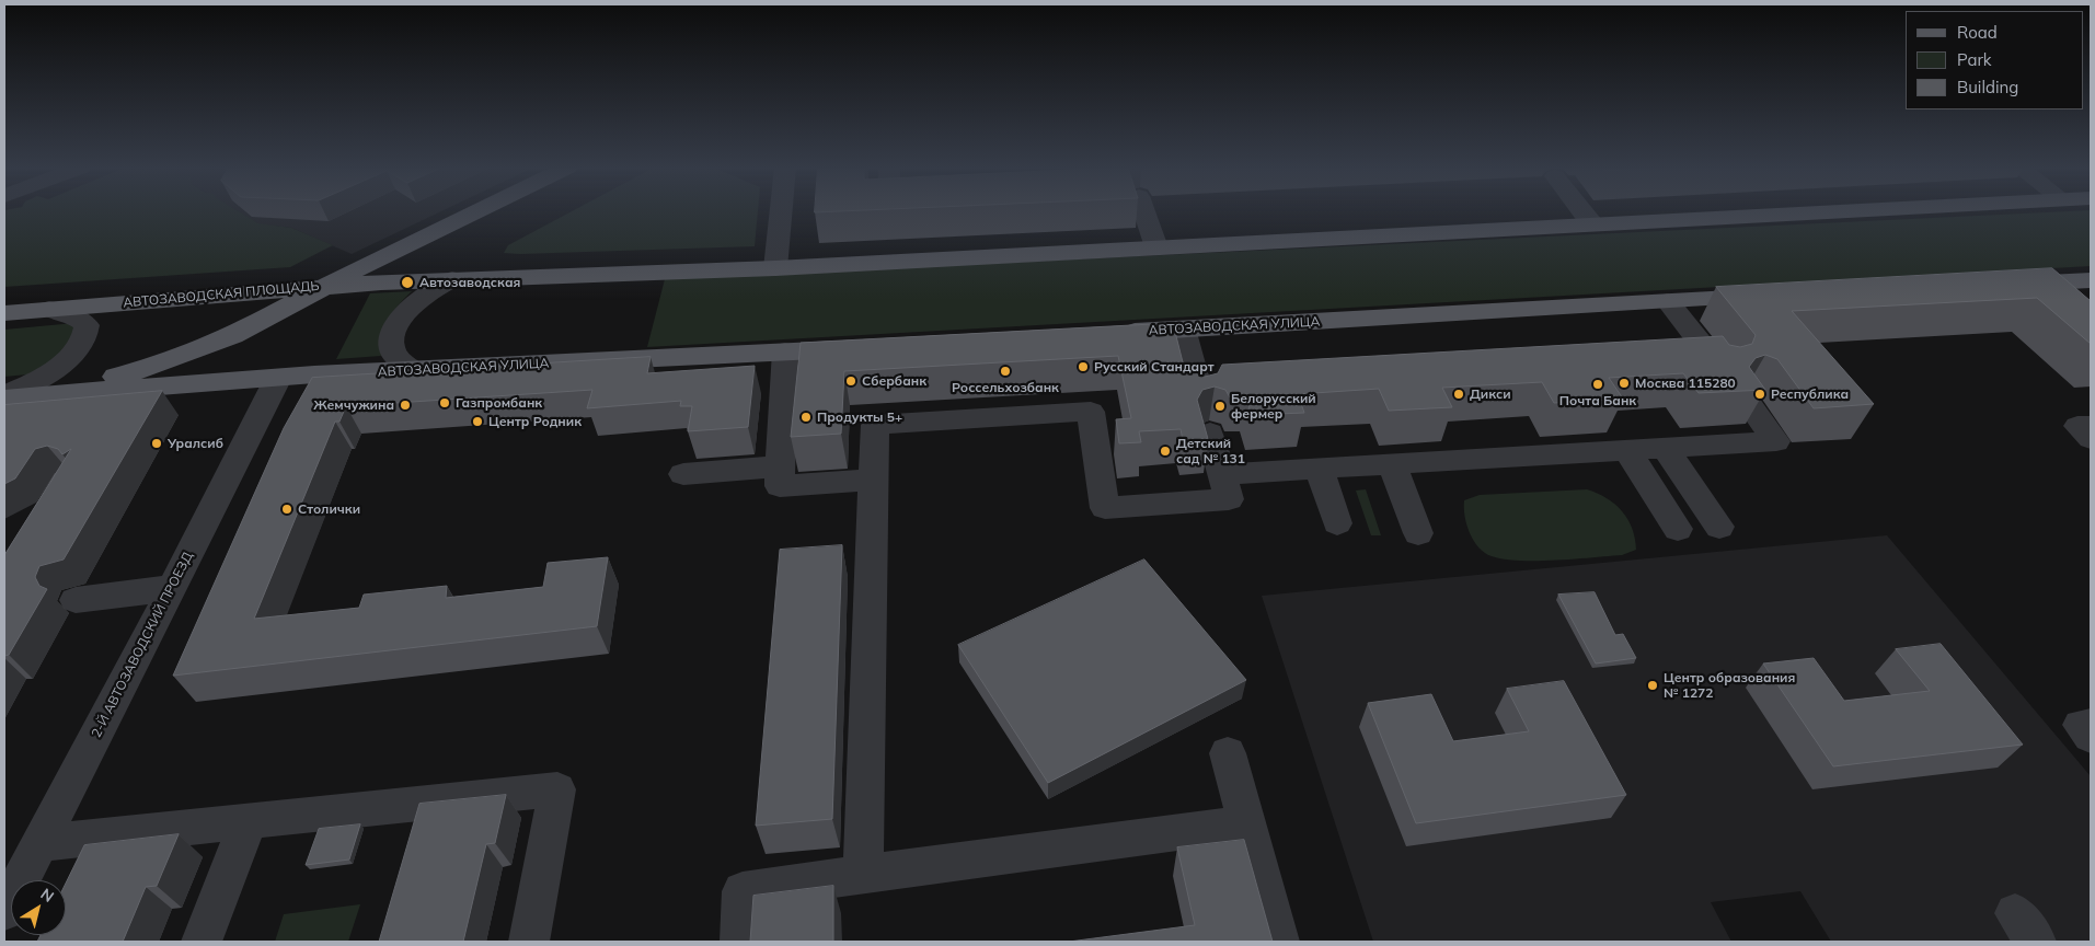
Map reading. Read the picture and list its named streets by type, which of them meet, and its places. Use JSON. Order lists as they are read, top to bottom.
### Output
{
  "streets": {
    "main road": ["АВТОЗАВОДСКАЯ ПЛОЩАДЬ", "АВТОЗАВОДСКАЯ УЛИЦА"],
    "street": ["2-Й АВТОЗАВОДСКИЙ ПРОЕЗД"]
  },
  "crossings": [
    ["АВТОЗАВОДСКАЯ ПЛОЩАДЬ", "АВТОЗАВОДСКАЯ УЛИЦА"],
    ["АВТОЗАВОДСКАЯ ПЛОЩАДЬ", "2-Й АВТОЗАВОДСКИЙ ПРОЕЗД"],
    ["АВТОЗАВОДСКАЯ УЛИЦА", "2-Й АВТОЗАВОДСКИЙ ПРОЕЗД"]
  ],
  "places": [
    "Автозаводская",
    "Русский Стандарт",
    "Россельхозбанк",
    "Сбербанк",
    "Москва 115280",
    "Почта Банк",
    "Дикси",
    "Республика",
    "Газпромбанк",
    "Жемчужина",
    "Белорусский фермер",
    "Продукты 5+",
    "Центр Родник",
    "Уралсиб",
    "Детский сад № 131",
    "Столички",
    "Центр образования № 1272"
  ],
  "legend": ["Road", "Park", "Building"],
  "north": "top right"
}
